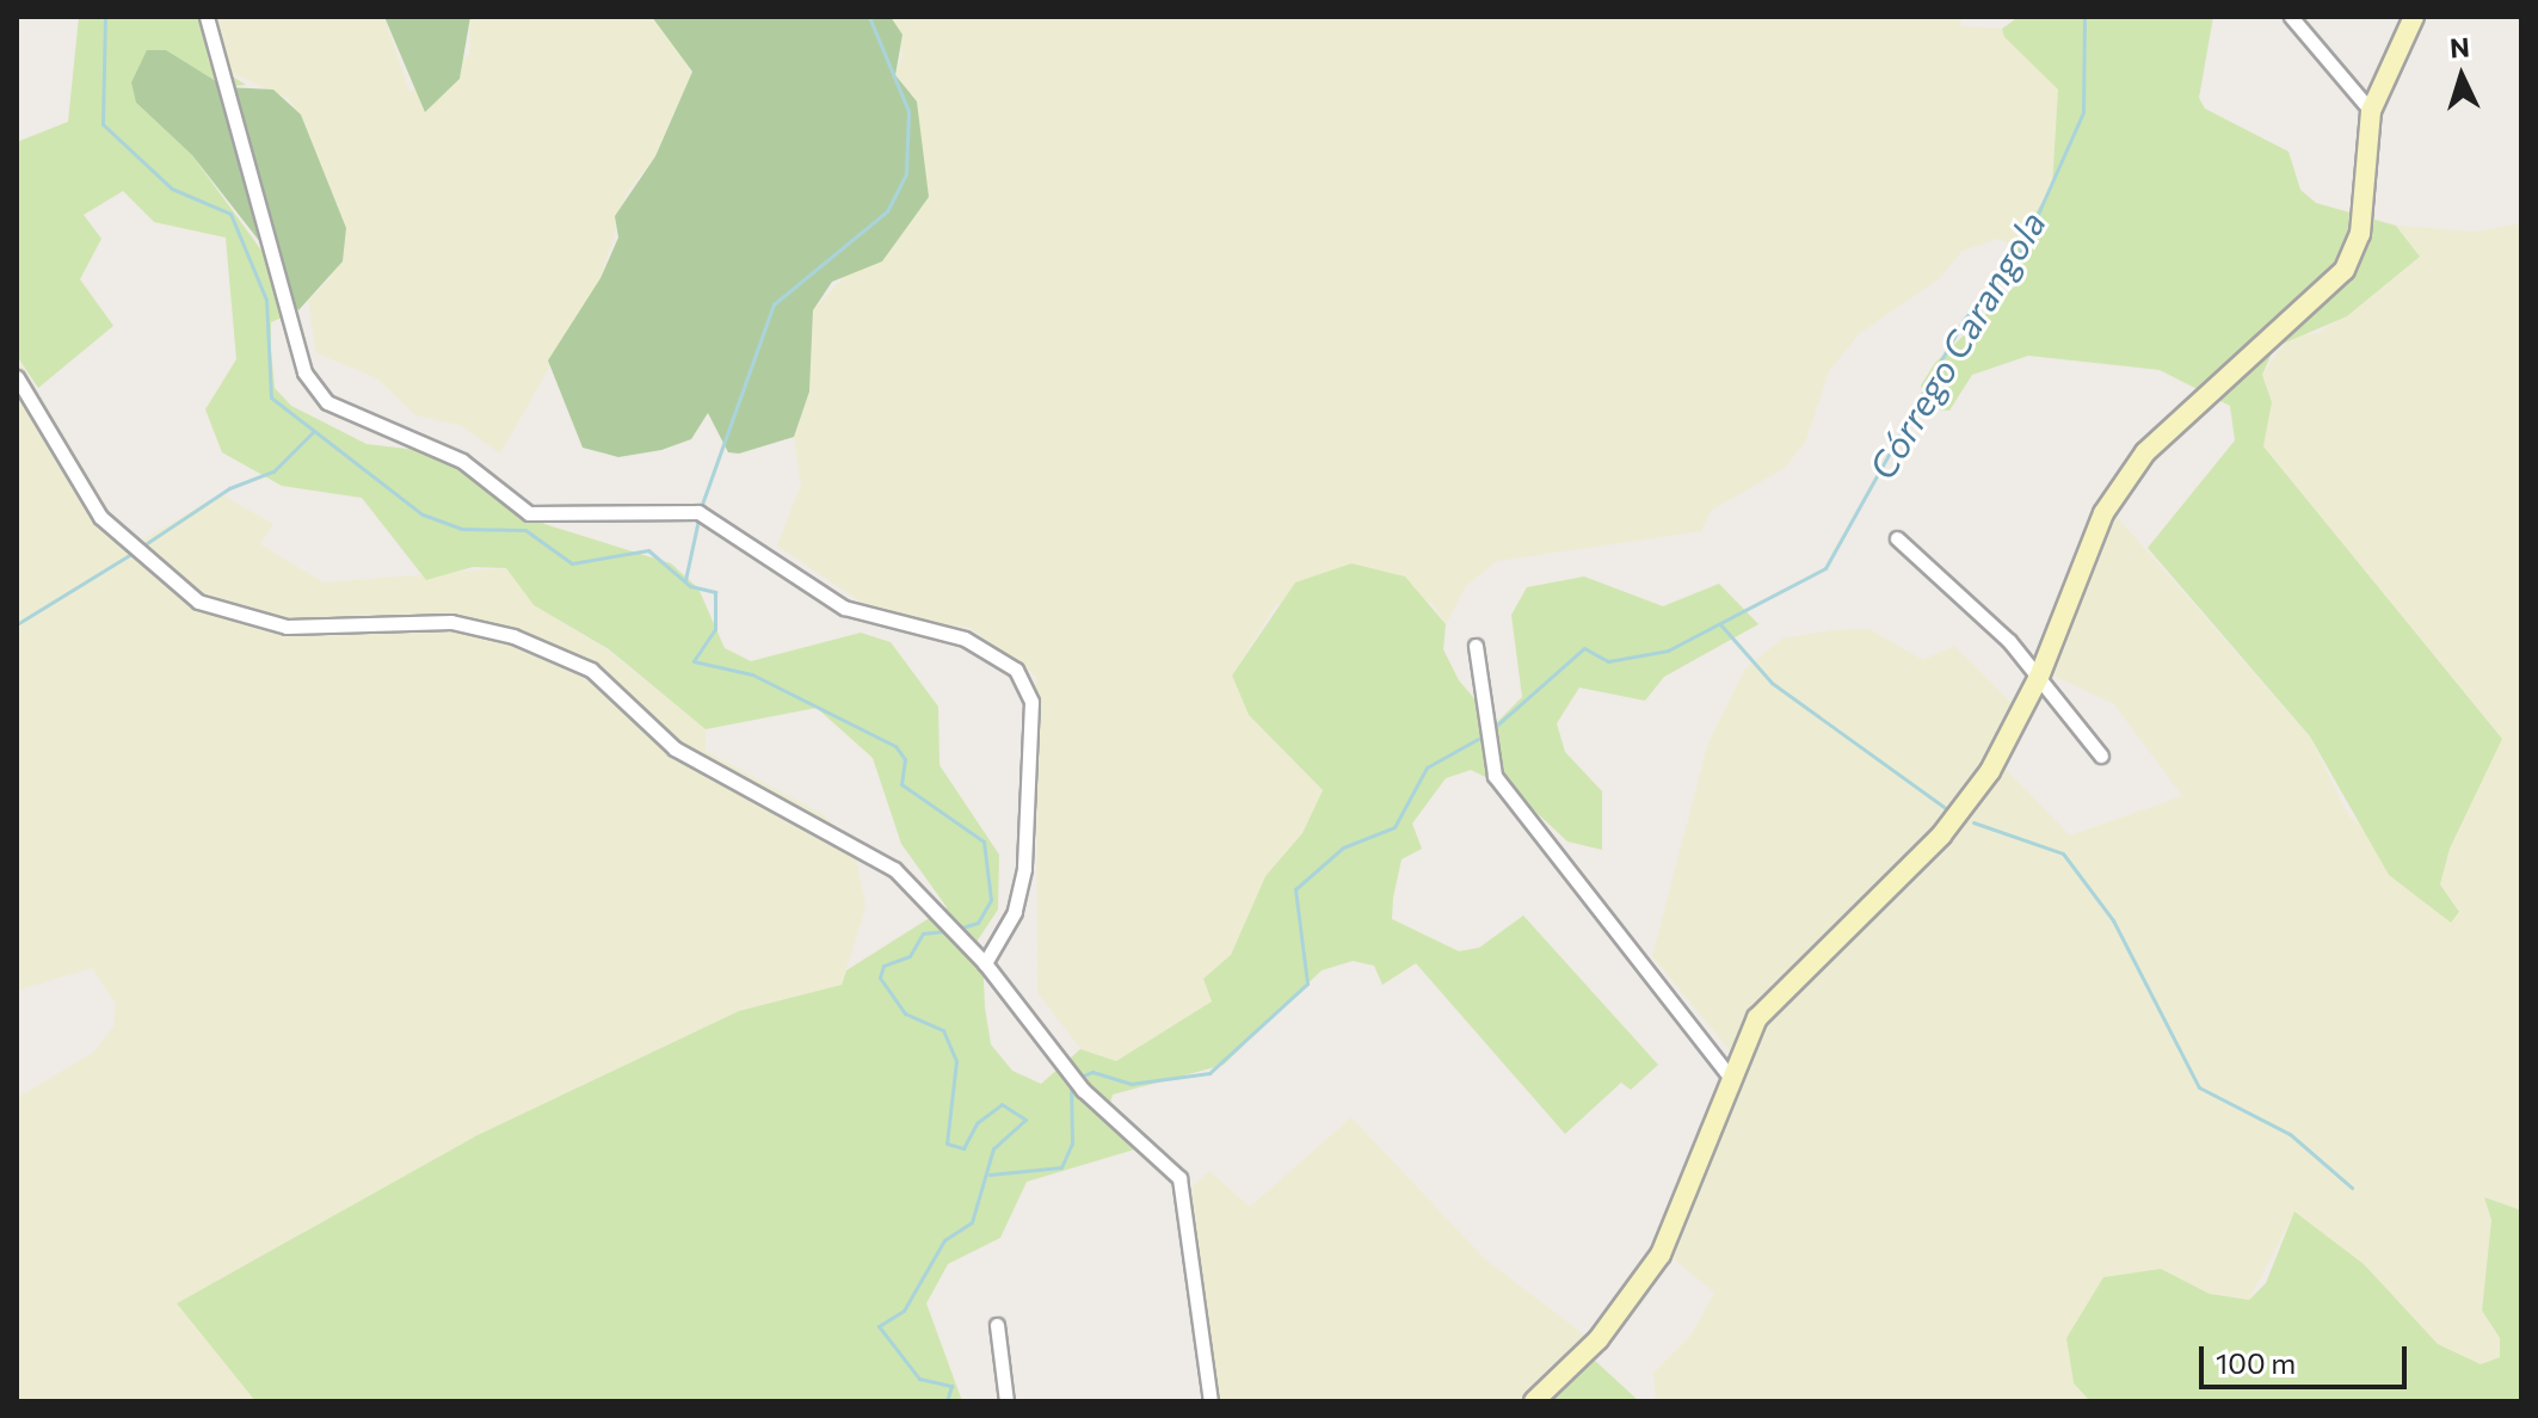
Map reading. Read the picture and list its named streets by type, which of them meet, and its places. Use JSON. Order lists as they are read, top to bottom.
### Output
{
  "water": ["Córrego Carangola"],
  "scale_bar": "100 m",
  "north": "top"
}
